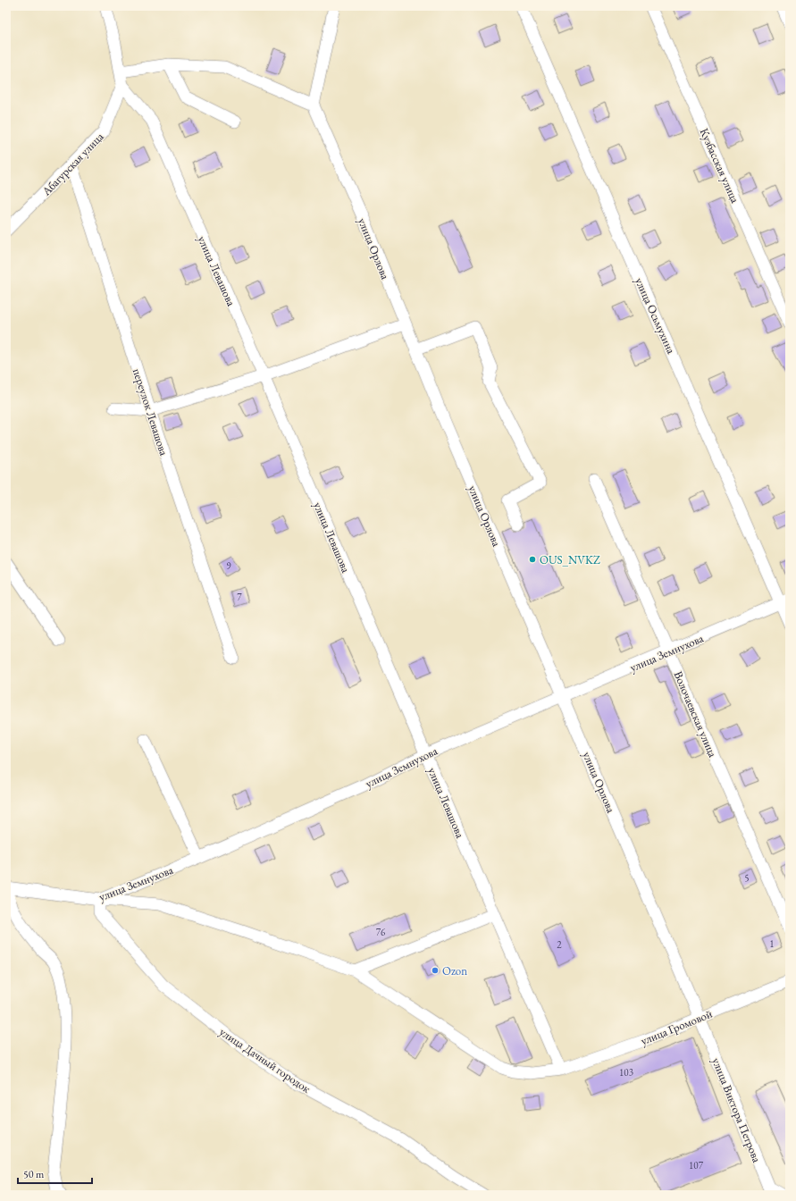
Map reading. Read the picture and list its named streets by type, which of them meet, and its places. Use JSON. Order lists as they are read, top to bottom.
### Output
{
  "streets": {
    "street": [
      "Абагурская улица",
      "Кузбасская улица",
      "улица Орлова",
      "улица Левашова",
      "улица Осьмухина",
      "переулок Левашова",
      "улица Земнухова",
      "Волочаевская улица",
      "улица Громовой",
      "улица Дачный городок",
      "улица Виктора Петрова"
    ]
  },
  "crossings": [
    ["Абагурская улица", "улица Левашова"],
    ["Абагурская улица", "переулок Левашова"],
    ["улица Орлова", "улица Земнухова"],
    ["улица Орлова", "улица Громовой"],
    ["улица Орлова", "улица Виктора Петрова"],
    ["улица Левашова", "улица Земнухова"],
    ["улица Левашова", "улица Громовой"],
    ["улица Осьмухина", "улица Земнухова"],
    ["улица Земнухова", "Волочаевская улица"],
    ["улица Земнухова", "улица Громовой"],
    ["улица Земнухова", "улица Дачный городок"],
    ["улица Громовой", "улица Дачный городок"],
    ["улица Громовой", "улица Виктора Петрова"]
  ],
  "places": ["OUS_NVKZ", "Ozon"],
  "house_numbers": [
    "9",
    "7",
    "5",
    "76",
    "1",
    "2",
    "103",
    "107"
  ],
  "scale_bar": "50 m"
}
